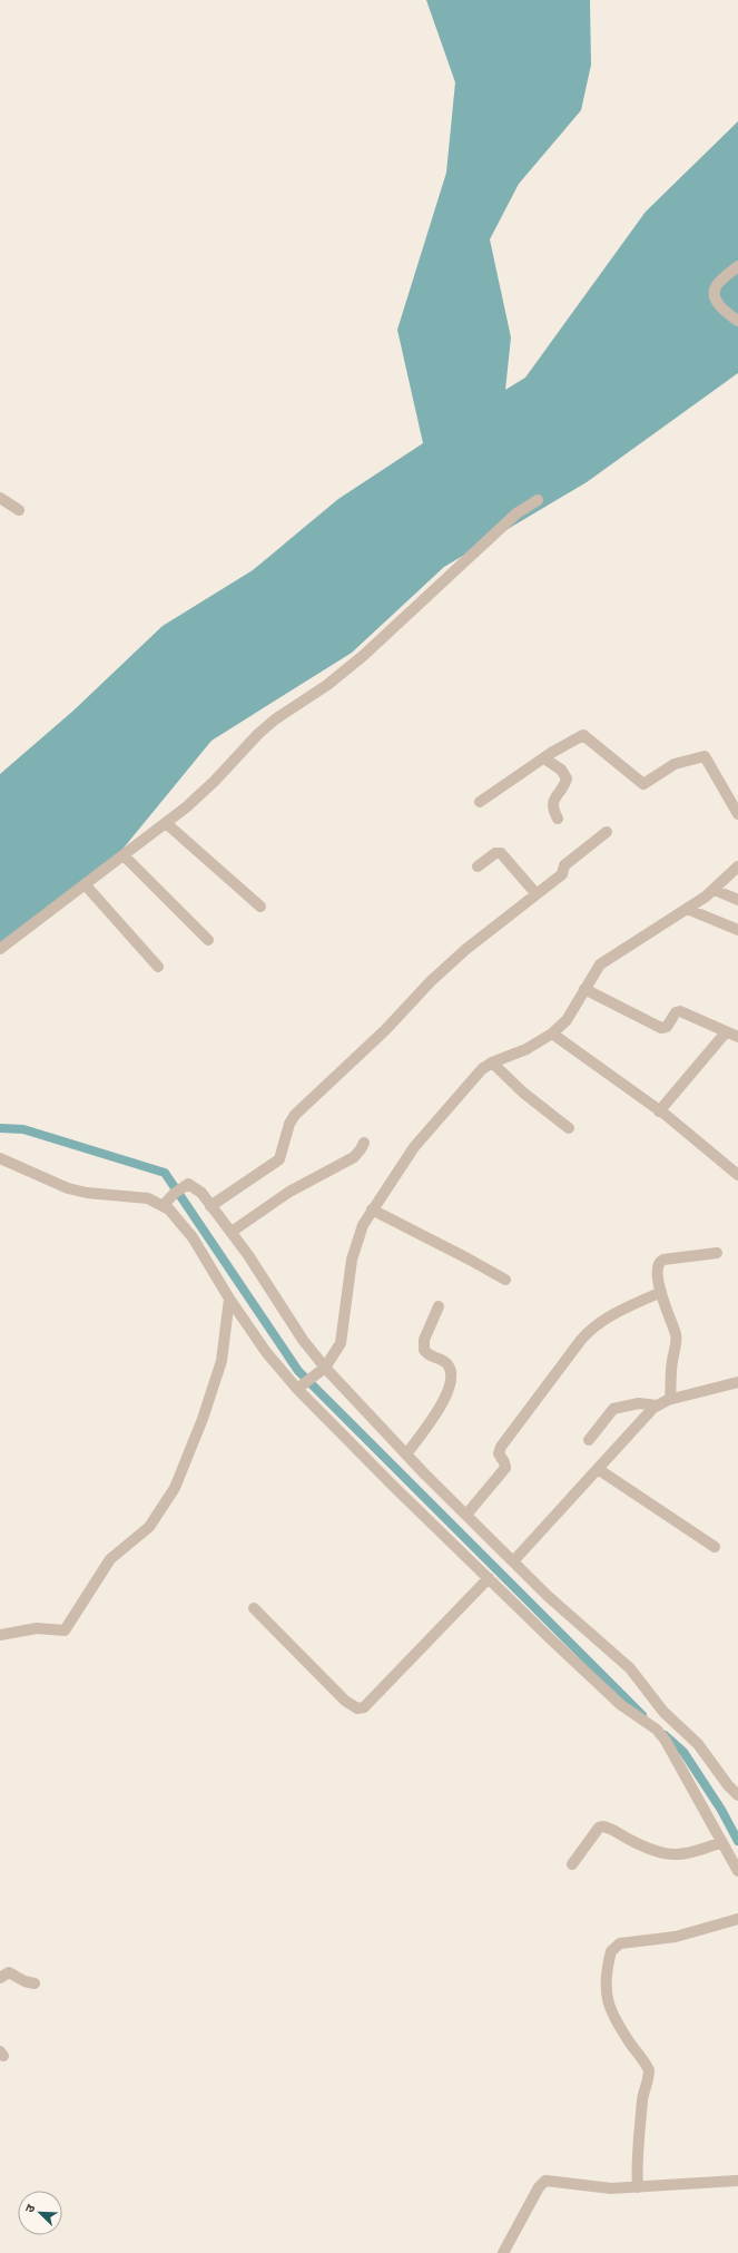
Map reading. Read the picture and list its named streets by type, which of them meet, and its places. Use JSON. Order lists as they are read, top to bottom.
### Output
{
  "north": "top left"
}
